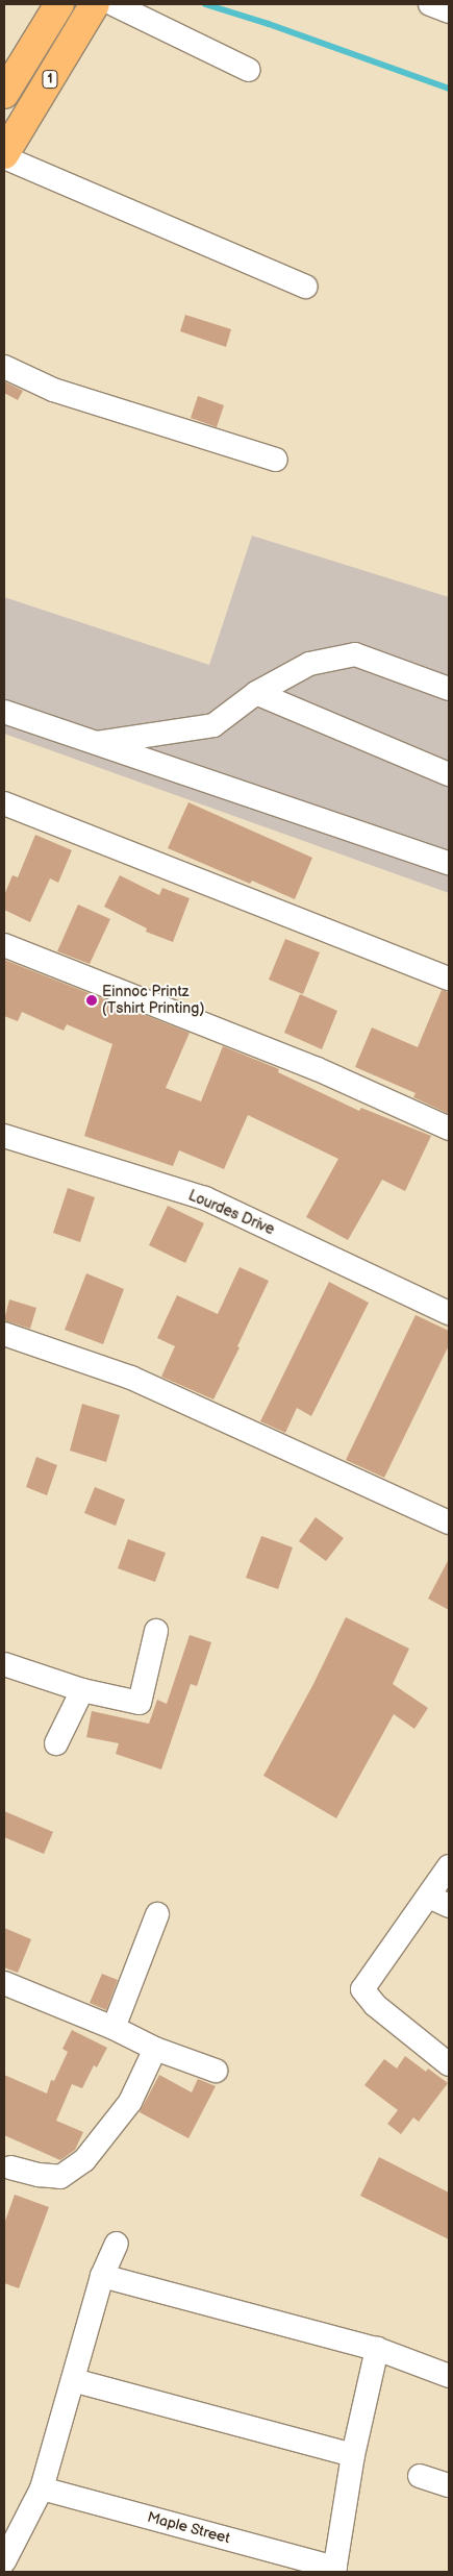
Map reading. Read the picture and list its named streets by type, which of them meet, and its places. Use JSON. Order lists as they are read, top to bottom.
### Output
{
  "streets": {
    "highway": ["1"],
    "street": ["Lourdes Drive", "Maple Street"]
  },
  "places": ["Einnoc Printz (Tshirt Printing)"]
}
